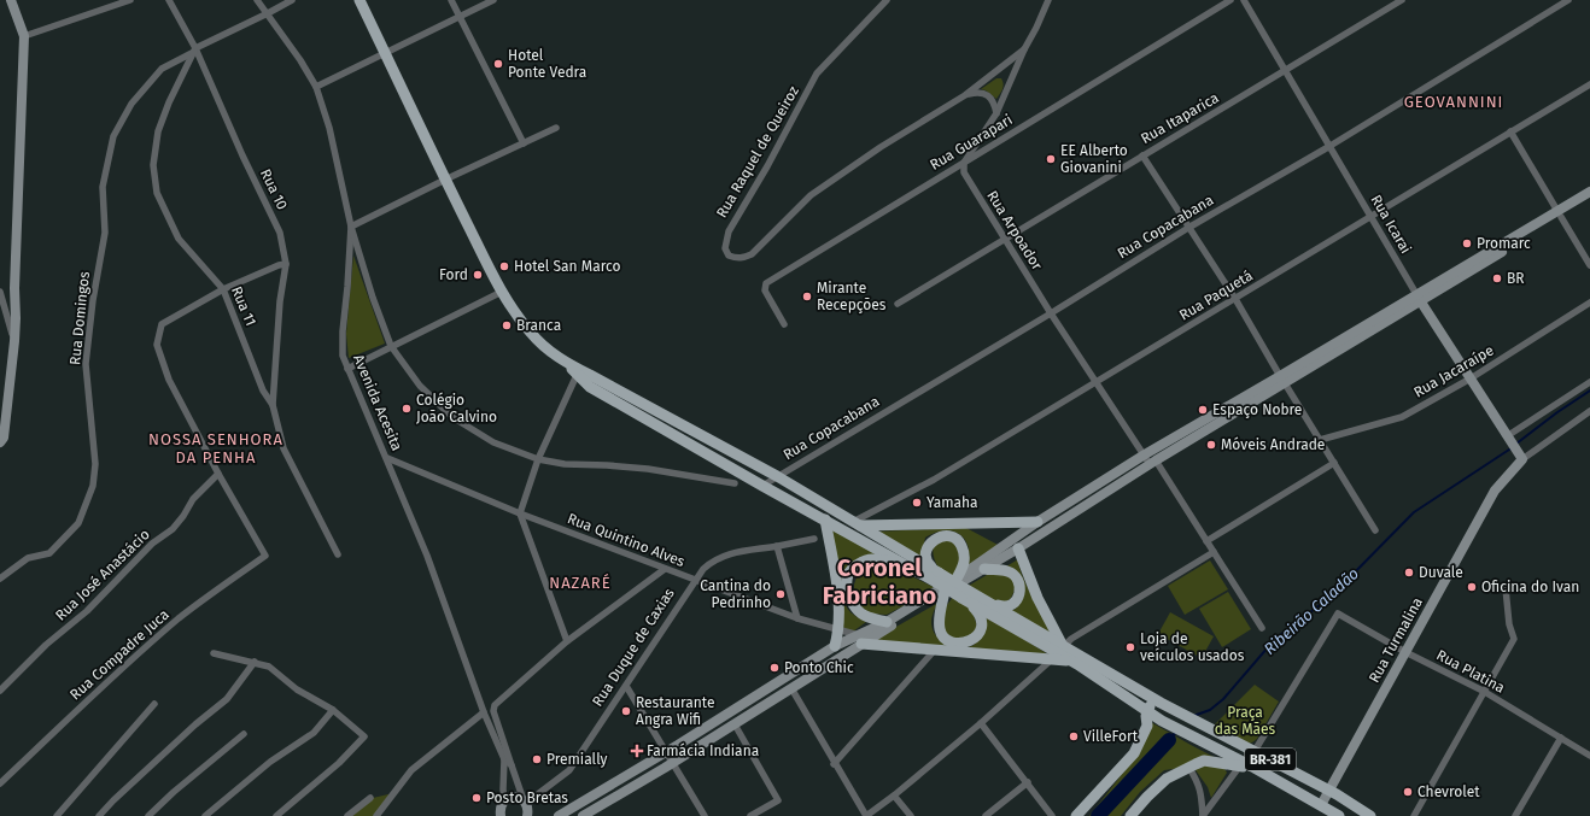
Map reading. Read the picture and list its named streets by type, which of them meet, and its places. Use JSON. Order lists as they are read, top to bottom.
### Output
{
  "streets": {
    "main road": ["Rua Icarai", "Rua Turmalina", "BR-381"],
    "street": [
      "Rua Itaparica",
      "Rua Guarapari",
      "Rua Raquel de Queiroz",
      "Rua 10",
      "Rua Copacabana",
      "Rua Arpoador",
      "Rua Paquetá",
      "Rua 11",
      "Rua Domingos",
      "Rua Jacaraípe",
      "Avenida Acesita",
      "Rua Quintino Alves",
      "Rua José Anastácio",
      "Rua Duque de Caxias",
      "Rua Compadre Juca",
      "Rua Platina"
    ]
  },
  "crossings": [
    ["Rua Itaparica", "Rua Icarai"],
    ["Rua Itaparica", "Rua Arpoador"],
    ["Rua Guarapari", "Rua Arpoador"],
    ["Rua 10", "Rua 11"],
    ["Rua 10", "Rua Domingos"],
    ["Rua Icarai", "Rua Copacabana"],
    ["Rua Icarai", "Rua Paquetá"],
    ["Rua Icarai", "Rua Jacaraípe"],
    ["Rua Icarai", "Rua Turmalina"],
    ["Rua Copacabana", "Rua Arpoador"],
    ["Rua Arpoador", "Rua Paquetá"],
    ["Rua 11", "Rua Domingos"],
    ["Rua Domingos", "Avenida Acesita"],
    ["Avenida Acesita", "Rua Quintino Alves"],
    ["Rua Quintino Alves", "Rua Duque de Caxias"],
    ["Rua José Anastácio", "Rua Compadre Juca"],
    ["Rua Turmalina", "Rua Platina"],
    ["Rua Turmalina", "BR-381"],
    ["Rua Platina", "BR-381"]
  ],
  "districts": [
    "GEOVANNINI",
    "NOSSA SENHORA DA PENHA",
    "Coronel Fabriciano",
    "NAZARÉ"
  ],
  "water": ["Ribeirão Caladão"],
  "parks": ["Praça das Mães"],
  "places": {
    "other": [
      "Hotel Ponte Vedra",
      "EE Alberto Giovanini",
      "Promarc",
      "Hotel San Marco",
      "Ford",
      "BR",
      "Mirante Recepções",
      "Branca",
      "Colégio João Calvino",
      "Espaço Nobre",
      "Móveis Andrade",
      "Yamaha",
      "Duvale",
      "Oficina do Ivan",
      "Cantina do Pedrinho",
      "Loja de veículos usados",
      "Ponto Chic",
      "Restaurante Angra Wifi",
      "VilleFort",
      "Premially",
      "Chevrolet",
      "Posto Bretas"
    ],
    "health": ["Farmácia Indiana"]
  }
}
